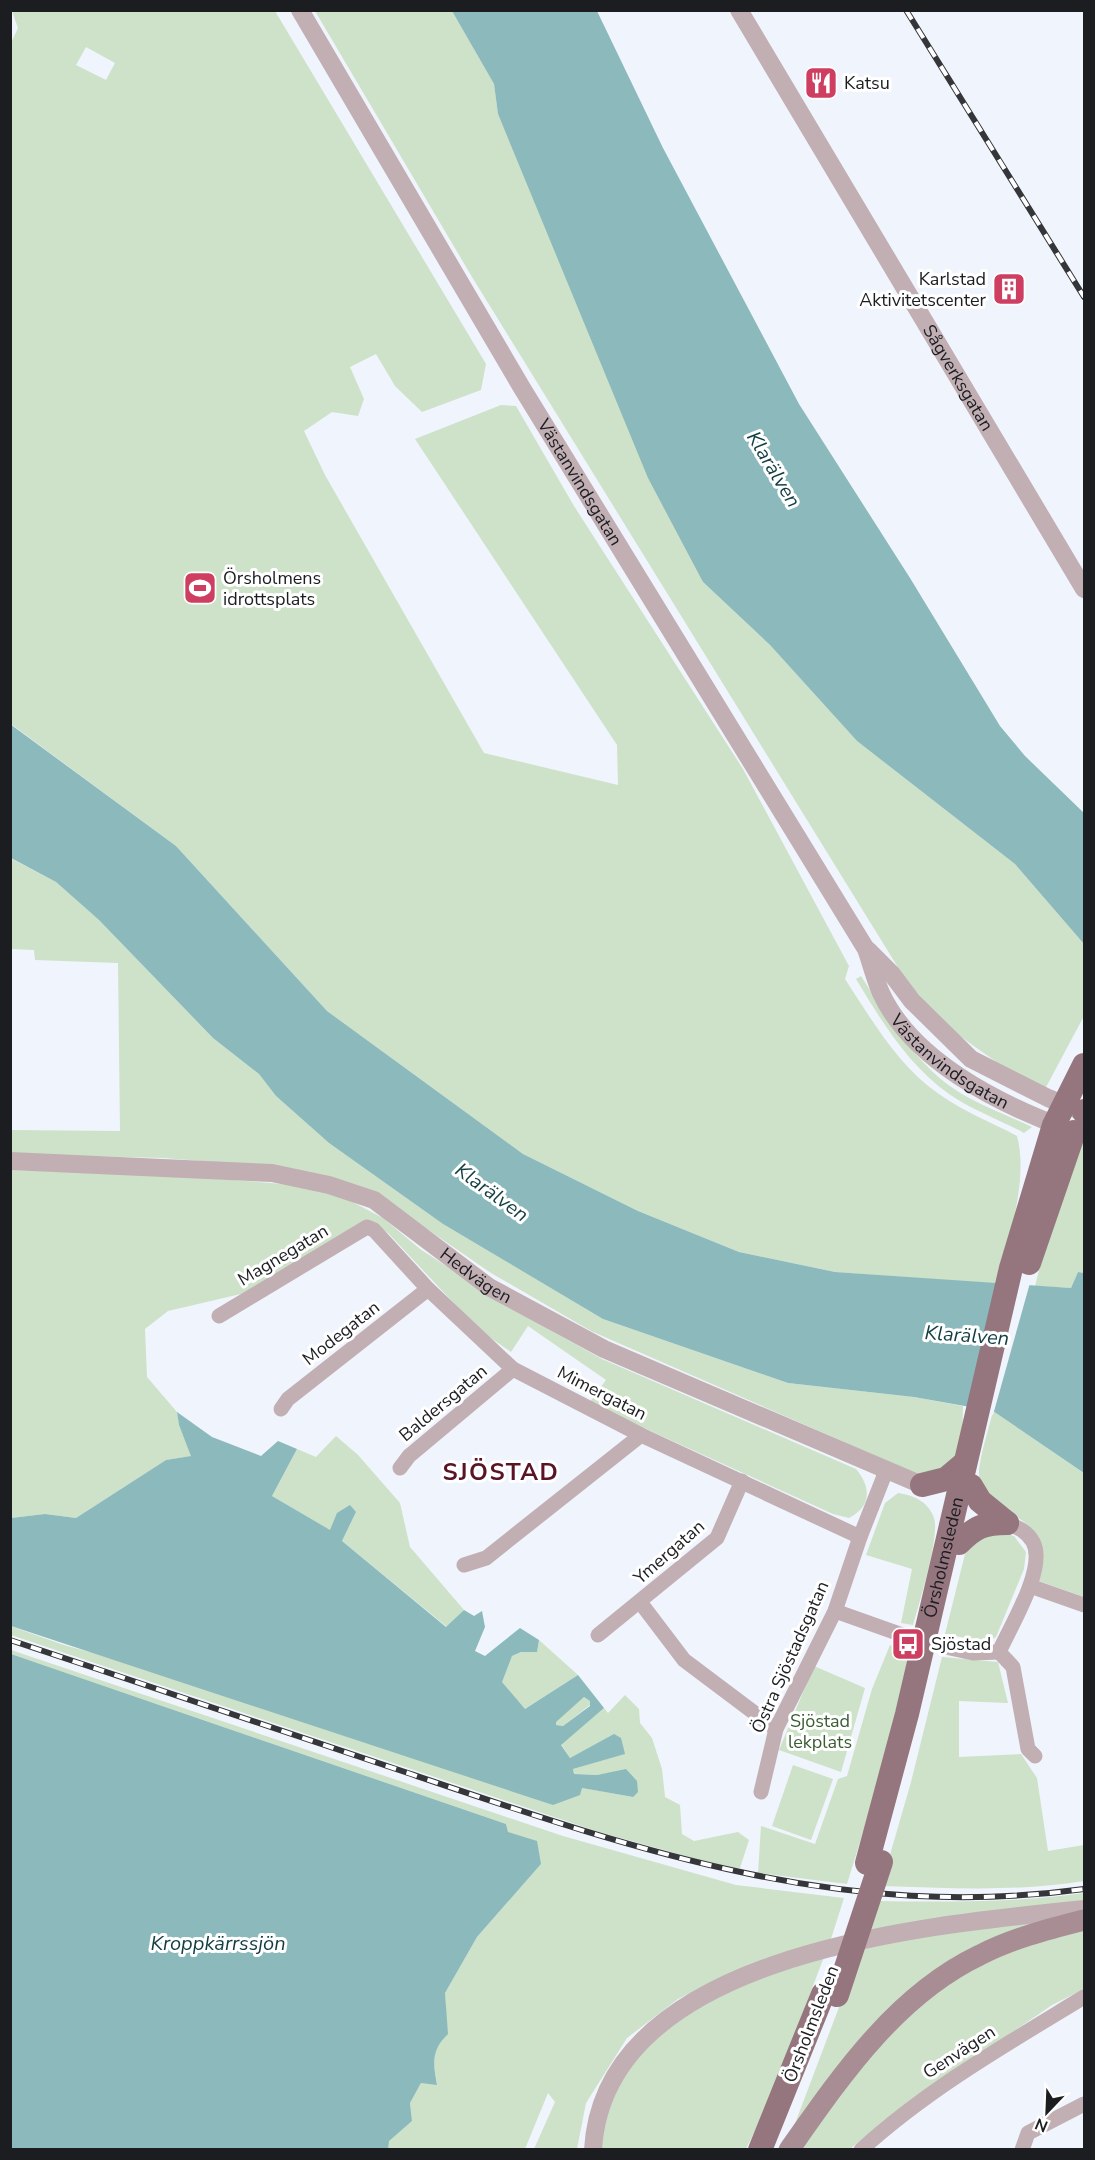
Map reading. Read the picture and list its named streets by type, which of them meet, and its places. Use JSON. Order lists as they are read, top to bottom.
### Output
{
  "streets": {
    "main road": ["Örsholmsleden"],
    "street": [
      "Sågverksgatan",
      "Västanvindsgatan",
      "Magnegatan",
      "Hedvägen",
      "Modegatan",
      "Mimergatan",
      "Baldersgatan",
      "Ymergatan",
      "Östra Sjöstadsgatan",
      "Genvägen"
    ]
  },
  "crossings": [
    ["Västanvindsgatan", "Örsholmsleden"],
    ["Magnegatan", "Mimergatan"],
    ["Hedvägen", "Östra Sjöstadsgatan"],
    ["Modegatan", "Mimergatan"],
    ["Mimergatan", "Baldersgatan"],
    ["Mimergatan", "Ymergatan"],
    ["Mimergatan", "Östra Sjöstadsgatan"]
  ],
  "districts": ["SJÖSTAD"],
  "water": ["Klarälven", "Kroppkärrssjön"],
  "parks": ["Sjöstad lekplats"],
  "places": {
    "restaurant": ["Katsu"],
    "building": ["Karlstad Aktivitetscenter"],
    "sports": ["Örsholmens idrottsplats"],
    "bus stop": ["Sjöstad"]
  },
  "north": "bottom left"
}
